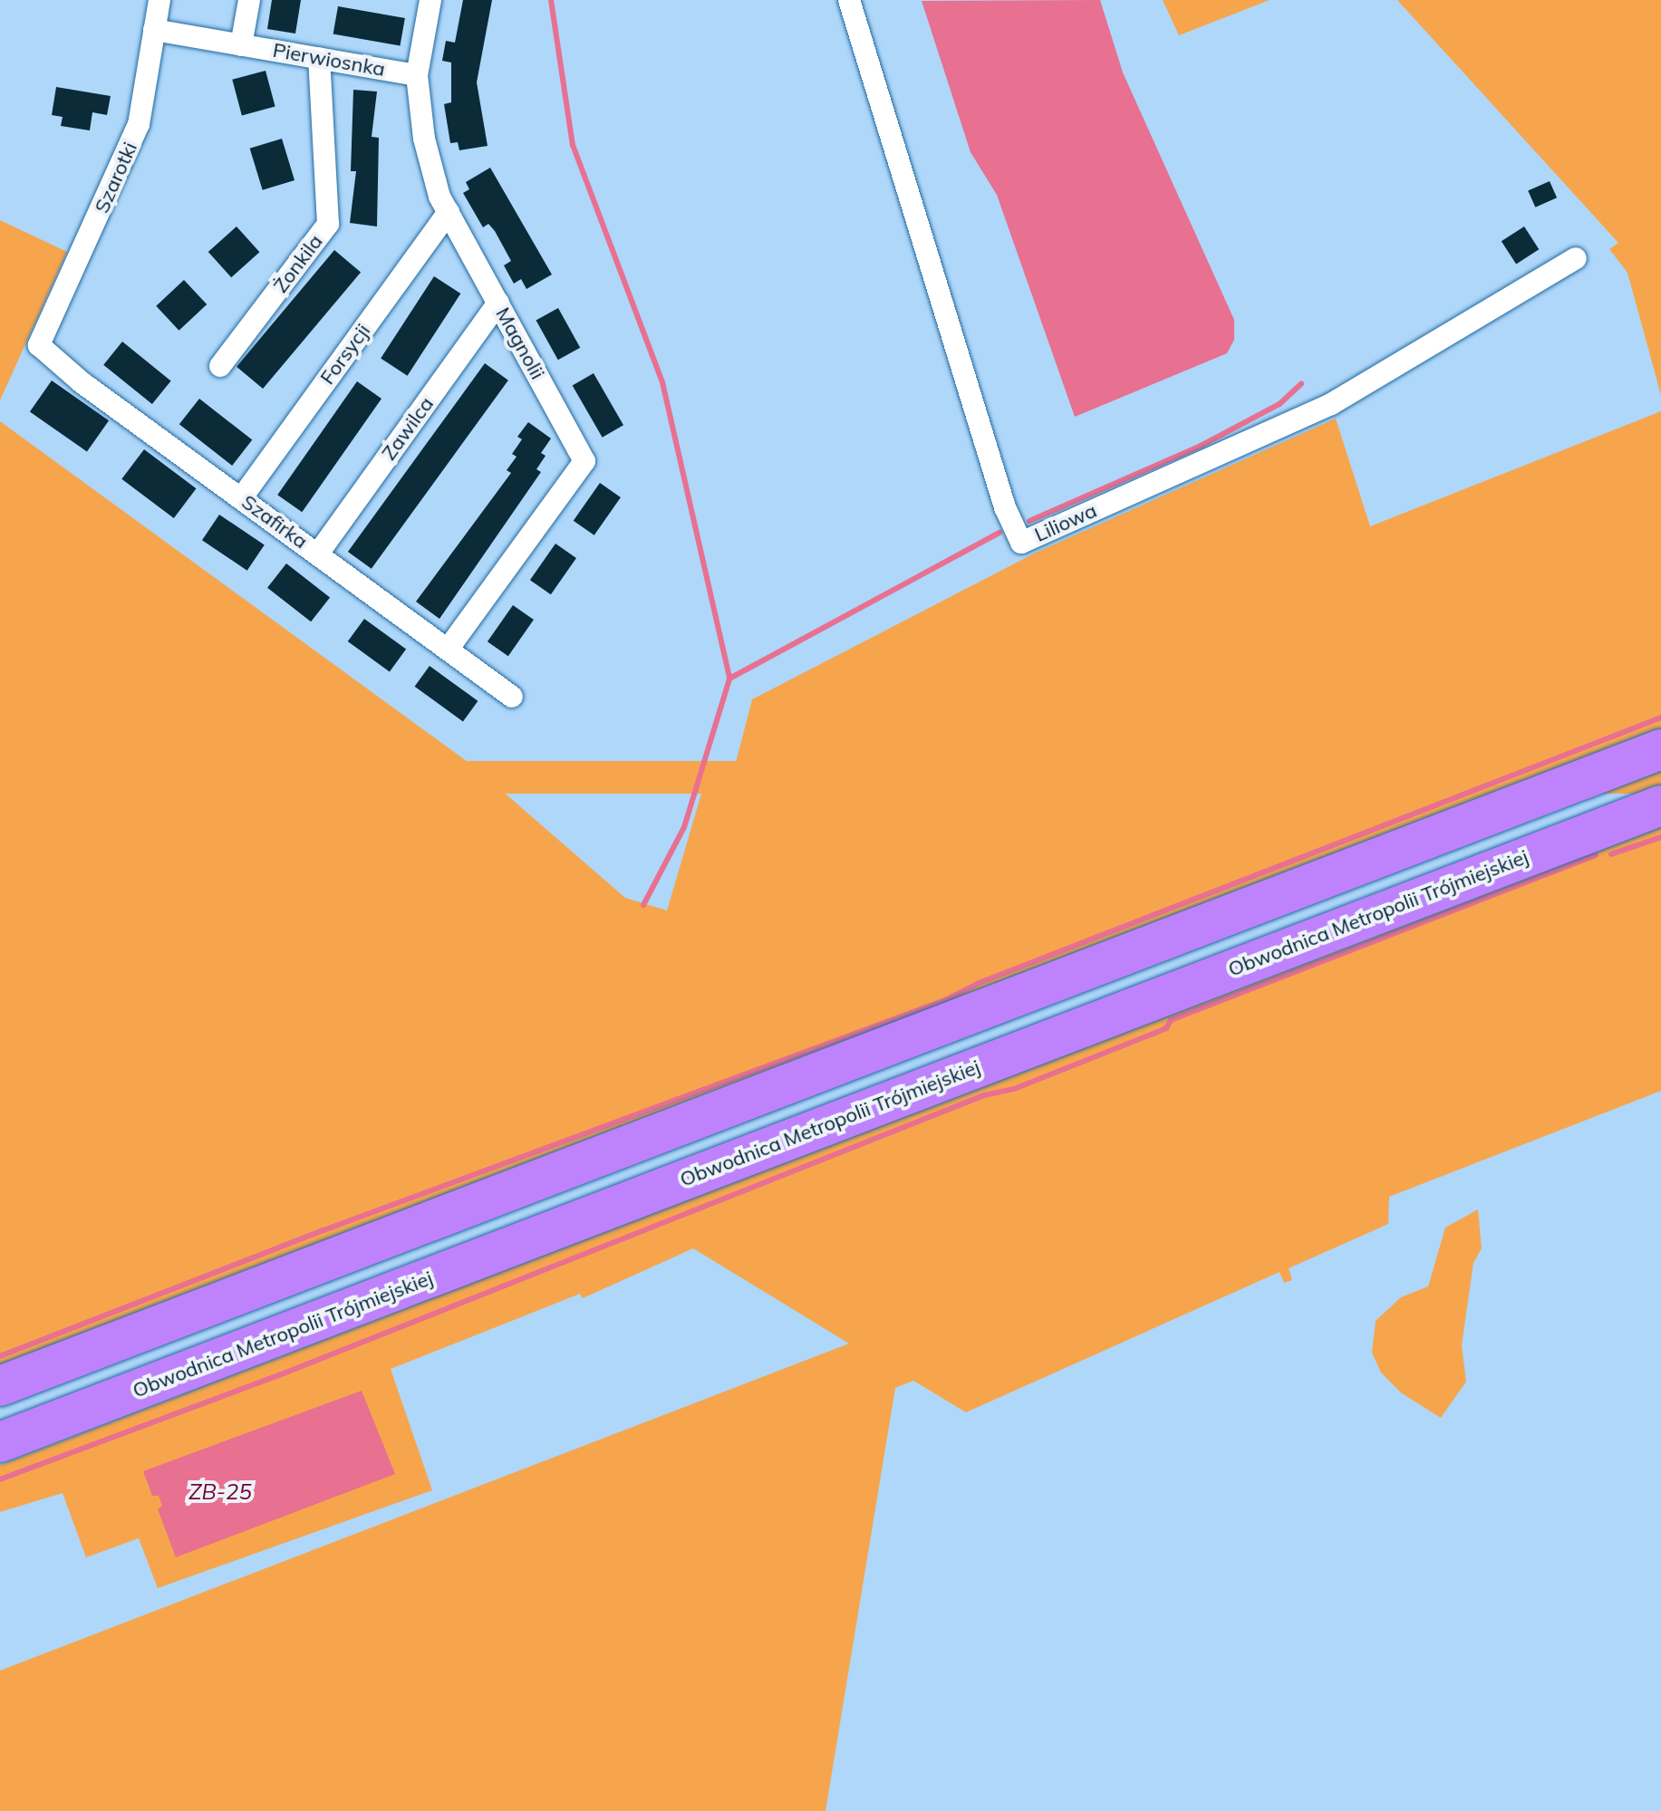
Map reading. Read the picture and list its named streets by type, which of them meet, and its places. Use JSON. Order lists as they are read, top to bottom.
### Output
{
  "streets": {
    "highway": ["Obwodnica Metropolii Trójmiejskiej"],
    "street": [
      "Pierwiosnka",
      "Szarotki",
      "Żonkila",
      "Magnolii",
      "Forsycji",
      "Zawilca",
      "Szafirka",
      "Liliowa"
    ]
  },
  "crossings": [
    ["Pierwiosnka", "Szarotki"],
    ["Pierwiosnka", "Żonkila"],
    ["Pierwiosnka", "Magnolii"],
    ["Szarotki", "Szafirka"],
    ["Magnolii", "Forsycji"],
    ["Magnolii", "Zawilca"],
    ["Magnolii", "Szafirka"],
    ["Forsycji", "Szafirka"],
    ["Zawilca", "Szafirka"]
  ],
  "water": ["ZB-25"]
}
